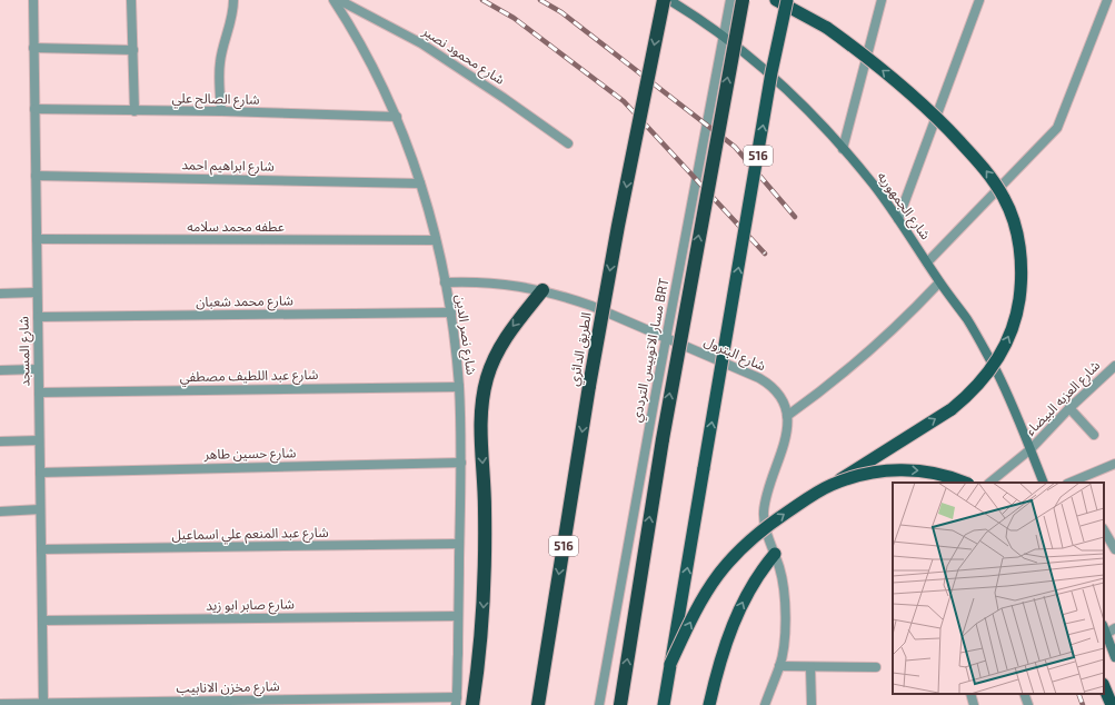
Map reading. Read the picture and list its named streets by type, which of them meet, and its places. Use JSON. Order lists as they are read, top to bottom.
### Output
{
  "streets": {
    "highway": ["516", "الطريق الدائري"],
    "main road": ["شارع الجمهوريه"],
    "street": [
      "شارع محمود نصير",
      "شارع الصالح علي",
      "شارع ابراهيم احمد",
      "عطفه محمد سلامه",
      "شارع محمد شعبان",
      "شارع نصر الدين",
      "مسار الاتوبيس الترددي BRT",
      "شارع المسجد",
      "شارع البترول",
      "شارع عبد اللطيف مصطفي",
      "شارع العزبه البيضاء",
      "شارع حسين طاهر",
      "شارع عبد المنعم علي اسماعيل",
      "شارع صابر ابو زيد",
      "شارع مخزن الانابيب"
    ]
  },
  "crossings": [
    ["شارع الصالح علي", "شارع نصر الدين"],
    ["شارع الصالح علي", "شارع المسجد"],
    ["شارع ابراهيم احمد", "شارع نصر الدين"],
    ["شارع ابراهيم احمد", "شارع المسجد"],
    ["شارع الجمهوريه", "شارع العزبه البيضاء"],
    ["عطفه محمد سلامه", "شارع نصر الدين"],
    ["عطفه محمد سلامه", "شارع المسجد"],
    ["شارع محمد شعبان", "شارع نصر الدين"],
    ["شارع محمد شعبان", "شارع المسجد"],
    ["شارع نصر الدين", "شارع البترول"],
    ["شارع نصر الدين", "شارع عبد اللطيف مصطفي"],
    ["شارع نصر الدين", "شارع حسين طاهر"],
    ["شارع نصر الدين", "شارع عبد المنعم علي اسماعيل"],
    ["شارع نصر الدين", "شارع صابر ابو زيد"],
    ["شارع نصر الدين", "شارع مخزن الانابيب"],
    ["شارع المسجد", "شارع عبد اللطيف مصطفي"],
    ["شارع المسجد", "شارع حسين طاهر"],
    ["شارع المسجد", "شارع عبد المنعم علي اسماعيل"],
    ["شارع المسجد", "شارع صابر ابو زيد"],
    ["شارع المسجد", "شارع مخزن الانابيب"]
  ]
}
